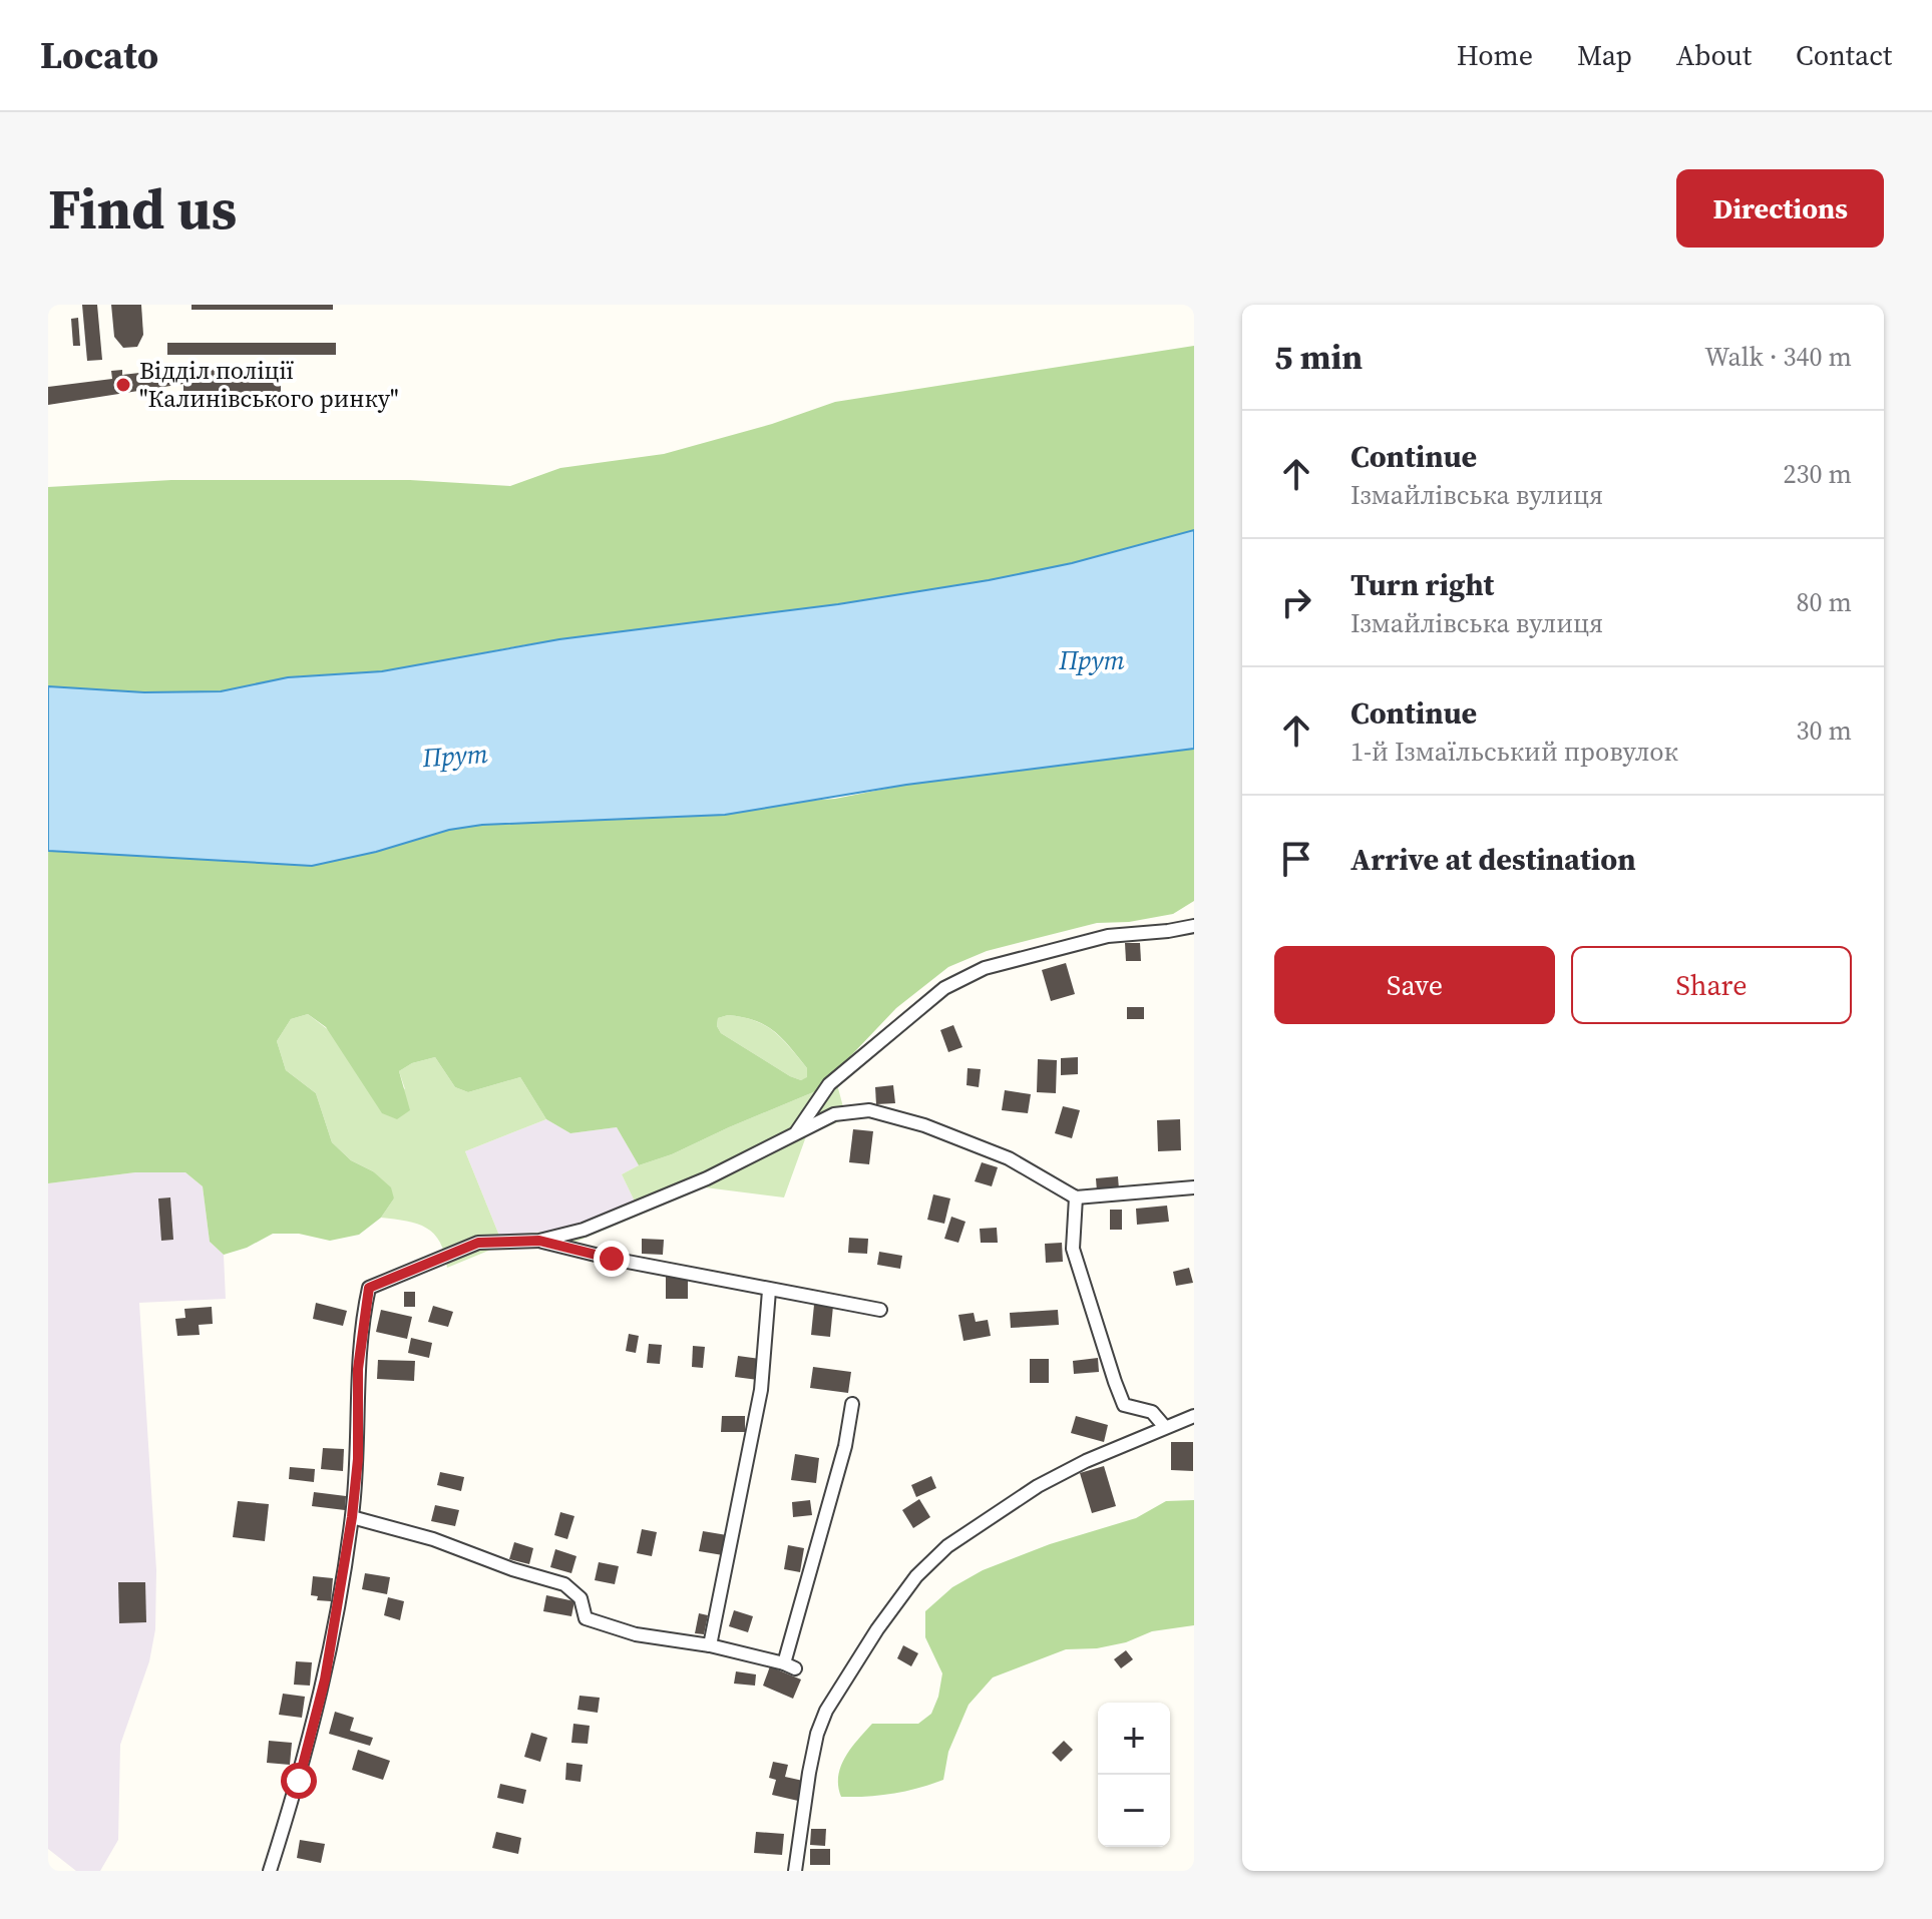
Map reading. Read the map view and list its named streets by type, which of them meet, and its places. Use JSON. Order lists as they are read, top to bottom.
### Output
{
  "water": ["Прут"],
  "places": ["Відділ поліції \"Калинівського ринку\""],
  "page": {
    "header": "Locato",
    "nav": [
      "Home",
      "Map",
      "About",
      "Contact"
    ],
    "buttons": [
      "Directions",
      ["Save", "Share"]
    ],
    "title": "Find us",
    "heading": ["5 min", "Walk · 340 m"],
    "list": [
      ["Continue", "Ізмайлівська вулиця", "230 m"],
      ["Turn right", "Ізмайлівська вулиця", "80 m"],
      ["Continue", "1-й Ізмаїльський провулок", "30 m"],
      "Arrive at destination"
    ],
    "map_buttons": ["+", "−"]
  }
}
